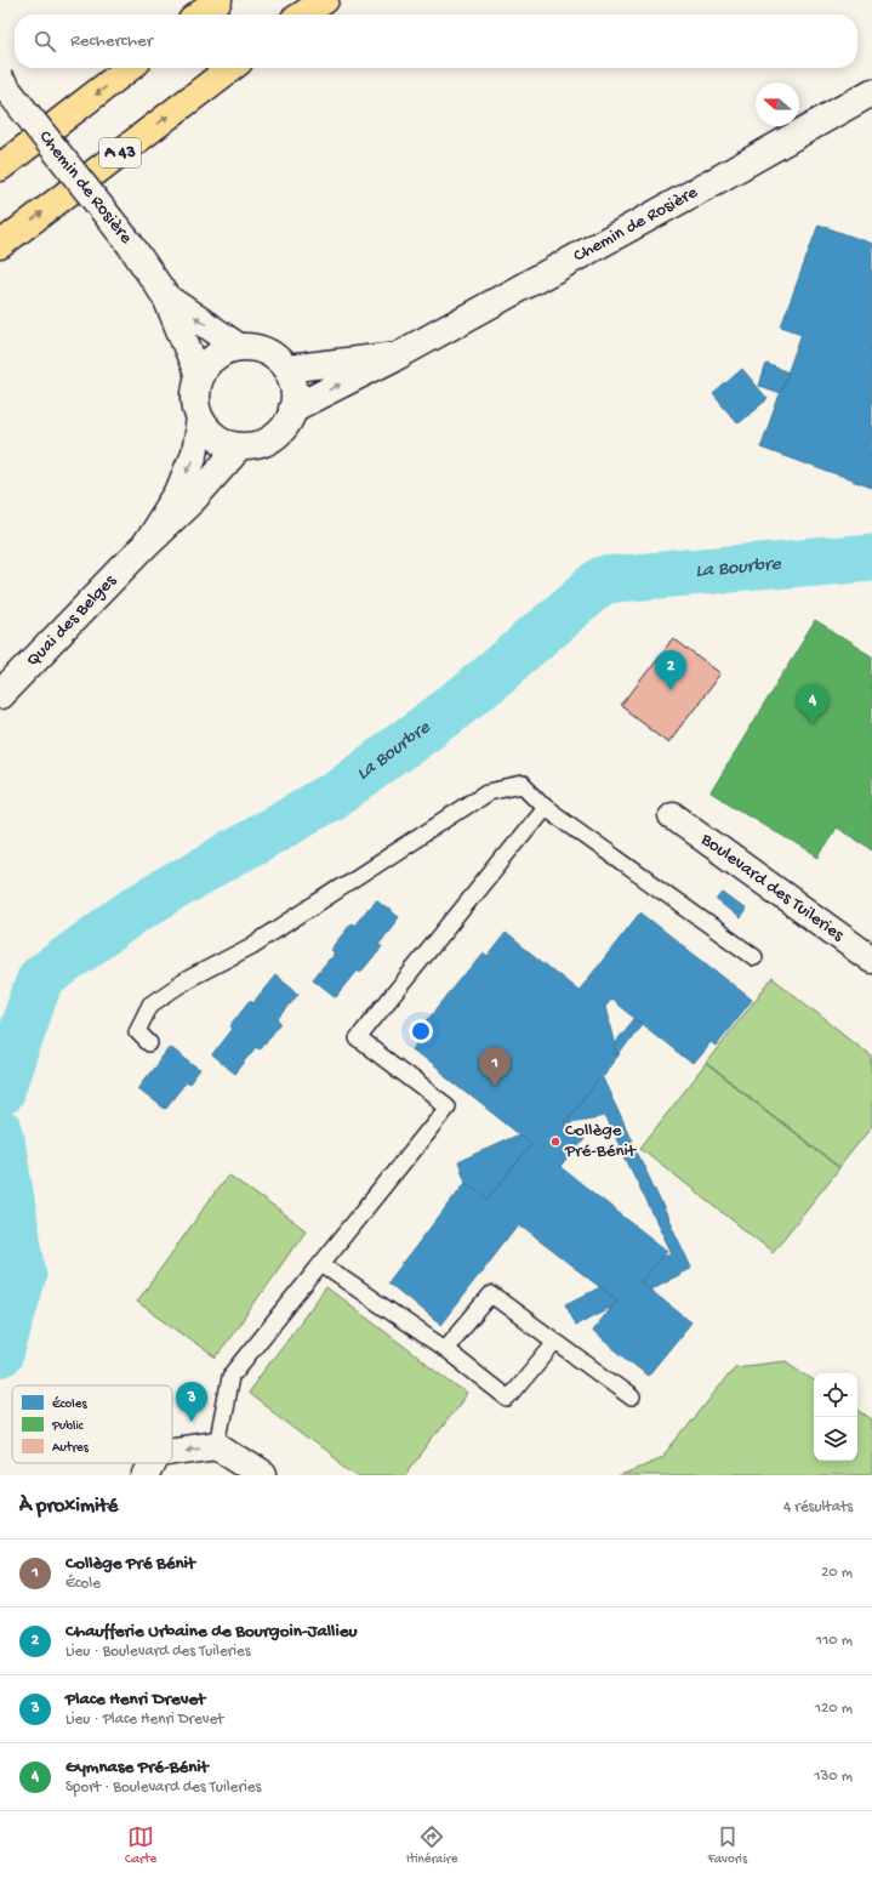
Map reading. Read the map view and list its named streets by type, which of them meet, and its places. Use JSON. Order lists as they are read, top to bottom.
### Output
{
  "streets": {
    "highway": ["A 43"],
    "street": ["Chemin de Rosière", "Quai des Belges", "Boulevard des Tuileries"]
  },
  "crossings": [
    ["Chemin de Rosière", "Quai des Belges"]
  ],
  "water": ["La Bourbre"],
  "places": ["Collège Pré-Bénit"],
  "legend": ["Écoles", "Public", "Autres"],
  "north": "left",
  "page": {
    "search": "Rechercher",
    "pins": [
      "2",
      "4",
      "1",
      "3"
    ],
    "heading": ["À proximité", "4 résultats"],
    "list": [
      {
        "mark": "1",
        "name": "Collège Pré Bénit",
        "note": "École",
        "value": "20 m"
      },
      {
        "mark": "2",
        "name": "Chaufferie Urbaine de Bourgoin-Jallieu",
        "note": "Lieu · Boulevard des Tuileries",
        "value": "110 m"
      },
      {
        "mark": "3",
        "name": "Place Henri Drevet",
        "note": "Lieu · Place Henri Drevet",
        "value": "120 m"
      },
      {
        "mark": "4",
        "name": "Gymnase Pré-Bénit",
        "note": "Sport · Boulevard des Tuileries",
        "value": "130 m"
      }
    ],
    "nav": ["Carte", "Itinéraire", "Favoris"]
  }
}
